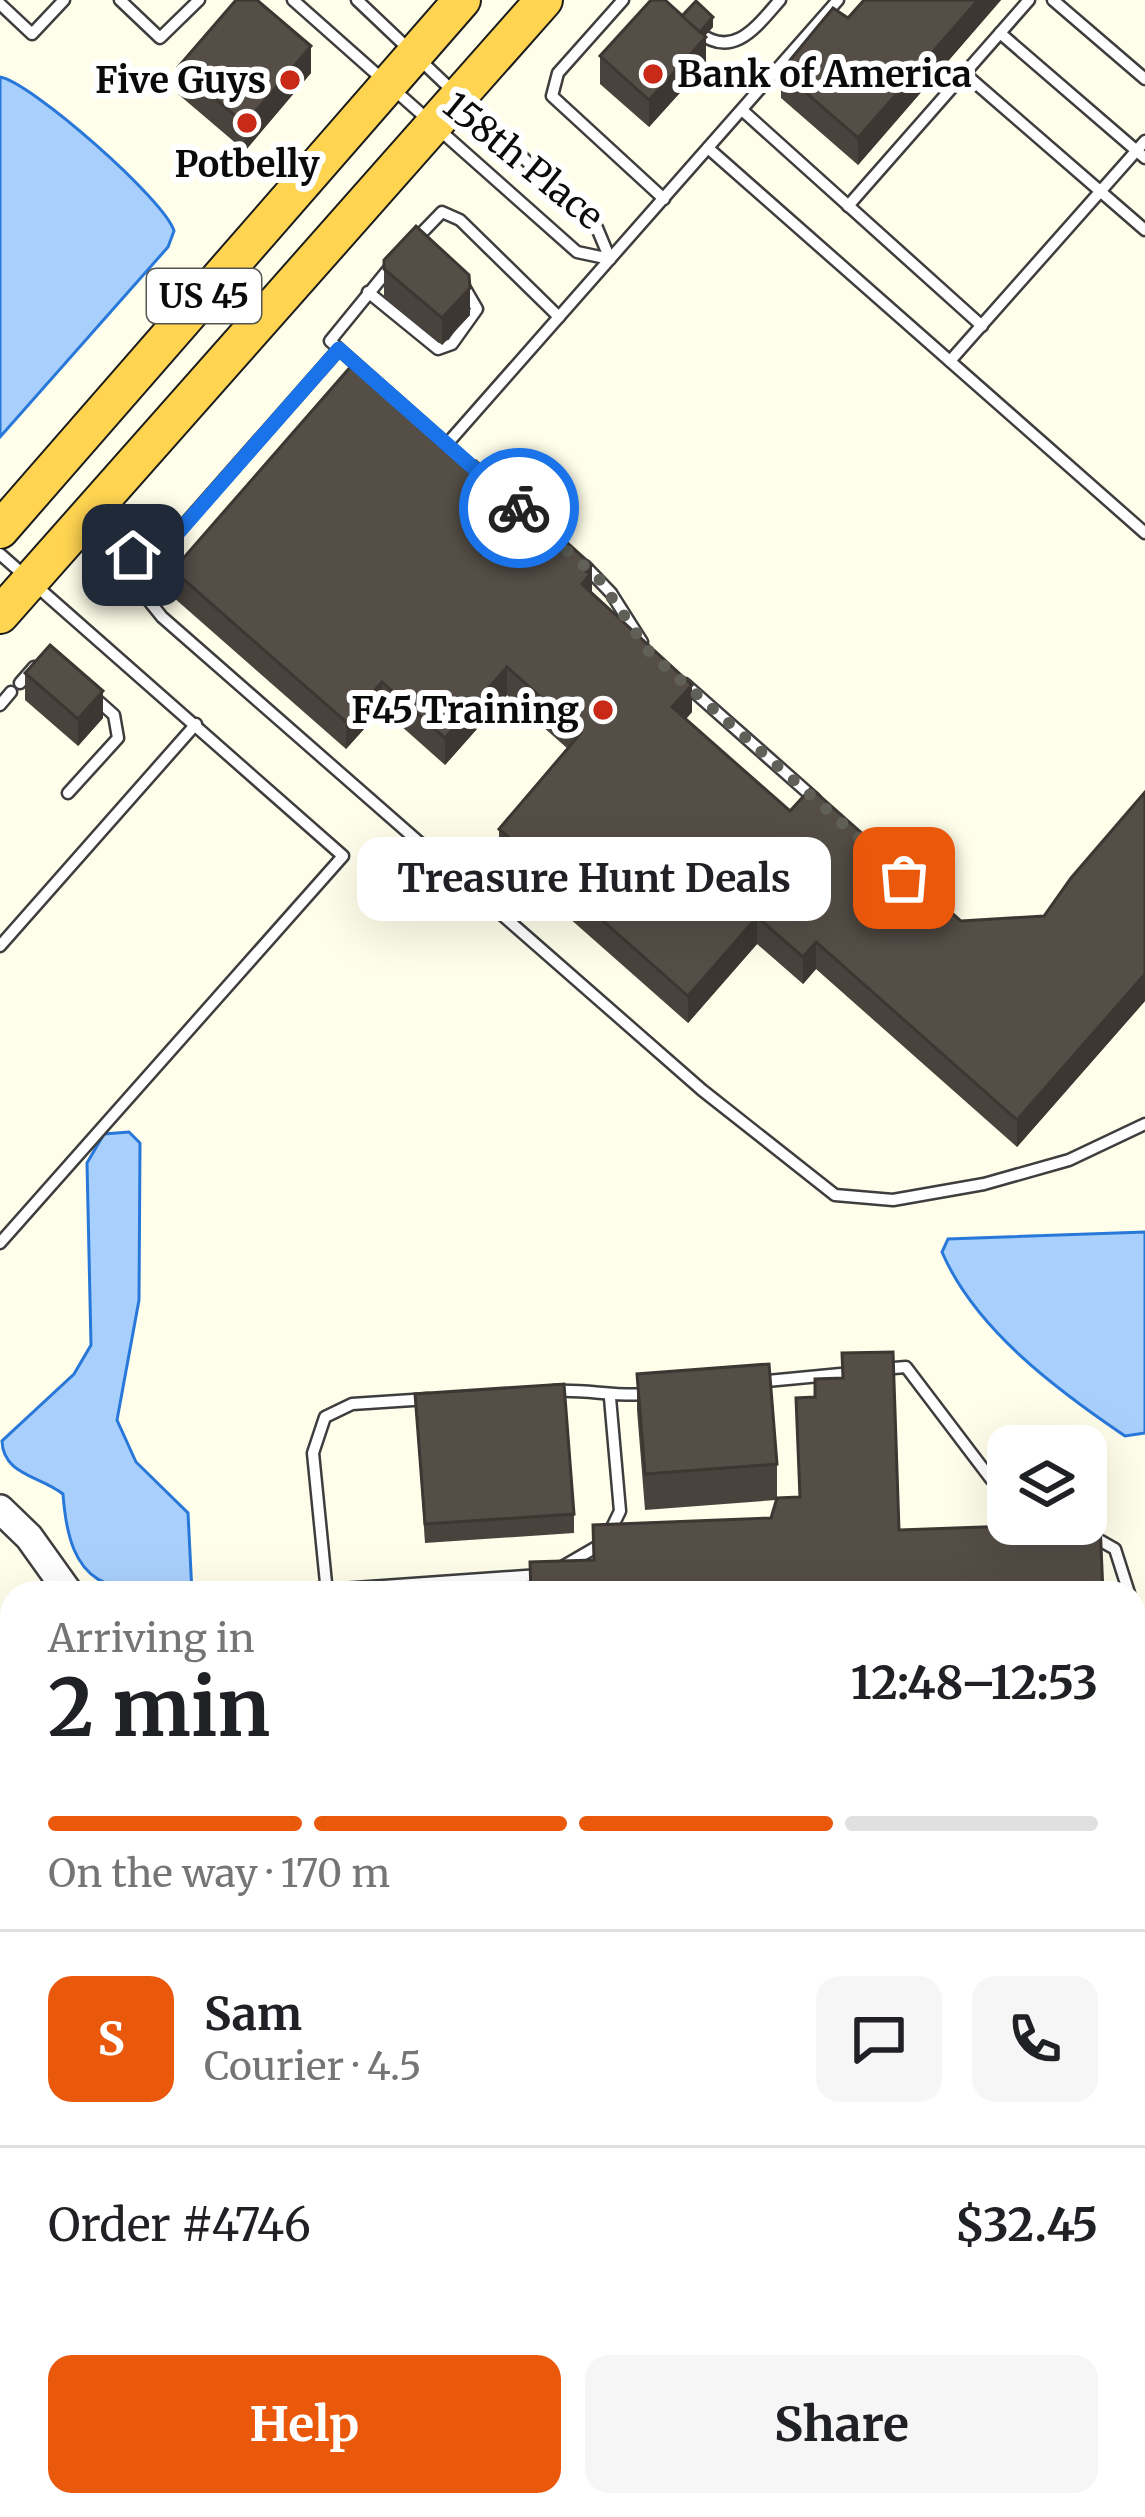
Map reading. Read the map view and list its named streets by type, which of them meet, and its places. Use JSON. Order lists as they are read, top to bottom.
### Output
{
  "streets": {
    "highway": ["US 45"],
    "lane": ["158th Place"]
  },
  "crossings": [
    ["158th Place", "US 45"]
  ],
  "places": [
    "Bank of America",
    "Five Guys",
    "Potbelly",
    "F45 Training",
    "Treasure Hunt Deals"
  ],
  "page": {
    "bubble": "Treasure Hunt Deals",
    "heading": ["2 min", "Arriving in", "12:48–12:53"],
    "panel": [
      "Sam",
      "Courier · 4.5",
      "Order #4746",
      "$32.45"
    ],
    "bar": "On the way · 170 m",
    "round": "S",
    "buttons": ["Help", "Share"]
  }
}
